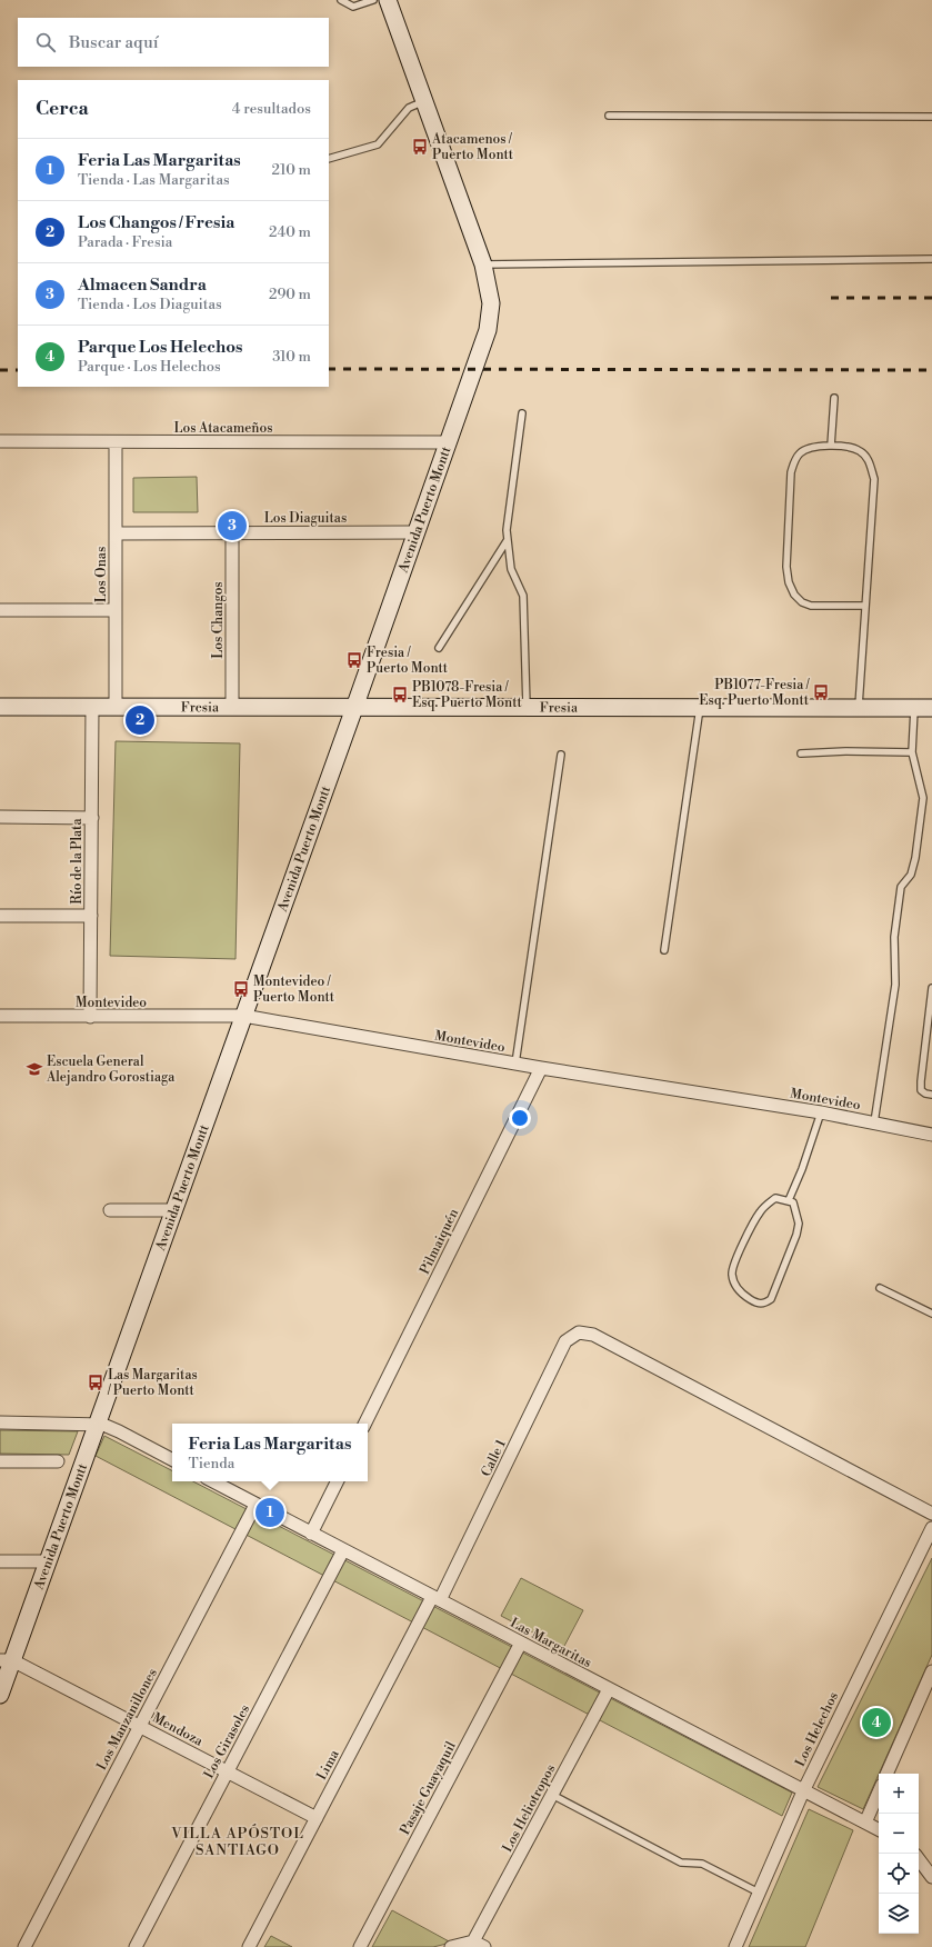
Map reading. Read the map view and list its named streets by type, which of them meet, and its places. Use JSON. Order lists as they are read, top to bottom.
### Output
{
  "streets": {
    "street": [
      "Los Atacameños",
      "Avenida Puerto Montt",
      "Los Diaguitas",
      "Los Onas",
      "Los Changos",
      "Fresia",
      "Río de la Plata",
      "Montevideo",
      "Pilmaiquén",
      "Calle 1",
      "Las Margaritas",
      "Los Manzanillones",
      "Mendoza",
      "Los Helechos",
      "Los Girasoles",
      "Lima",
      "Pasaje Guayaquil",
      "Los Heliotropos"
    ]
  },
  "crossings": [
    ["Los Atacameños", "Avenida Puerto Montt"],
    ["Los Atacameños", "Los Onas"],
    ["Avenida Puerto Montt", "Los Diaguitas"],
    ["Avenida Puerto Montt", "Fresia"],
    ["Avenida Puerto Montt", "Montevideo"],
    ["Avenida Puerto Montt", "Mendoza"],
    ["Los Diaguitas", "Los Onas"],
    ["Los Diaguitas", "Los Changos"],
    ["Los Onas", "Fresia"],
    ["Los Changos", "Fresia"],
    ["Fresia", "Río de la Plata"],
    ["Río de la Plata", "Montevideo"],
    ["Montevideo", "Pilmaiquén"],
    ["Calle 1", "Las Margaritas"],
    ["Calle 1", "Lima"],
    ["Las Margaritas", "Los Manzanillones"],
    ["Las Margaritas", "Los Helechos"],
    ["Las Margaritas", "Los Girasoles"],
    ["Las Margaritas", "Lima"],
    ["Las Margaritas", "Pasaje Guayaquil"],
    ["Las Margaritas", "Los Heliotropos"],
    ["Los Manzanillones", "Mendoza"],
    ["Mendoza", "Los Girasoles"],
    ["Mendoza", "Lima"]
  ],
  "districts": ["VILLA APÓSTOL SANTIAGO"],
  "places": {
    "bus stop": [
      "Atacamenos / Puerto Montt",
      "Fresia / Puerto Montt",
      "PB1077-Fresia / Esq. Puerto Montt",
      "PB1078-Fresia / Esq. Puerto Montt",
      "Montevideo / Puerto Montt",
      "Las Margaritas / Puerto Montt"
    ],
    "school or university": ["Escuela General Alejandro Gorostiaga"]
  },
  "page": {
    "search": "Buscar aquí",
    "heading": ["Cerca", "4 resultados"],
    "list": [
      {
        "mark": "1",
        "name": "Feria Las Margaritas",
        "note": "Tienda · Las Margaritas",
        "value": "210 m"
      },
      {
        "mark": "2",
        "name": "Los Changos / Fresia",
        "note": "Parada · Fresia",
        "value": "240 m"
      },
      {
        "mark": "3",
        "name": "Almacen Sandra",
        "note": "Tienda · Los Diaguitas",
        "value": "290 m"
      },
      {
        "mark": "4",
        "name": "Parque Los Helechos",
        "note": "Parque · Los Helechos",
        "value": "310 m"
      }
    ],
    "pins": [
      "3",
      "2",
      "1",
      "4"
    ],
    "popup": ["Feria Las Margaritas", "Tienda"],
    "map_buttons": ["+", "−"]
  }
}
